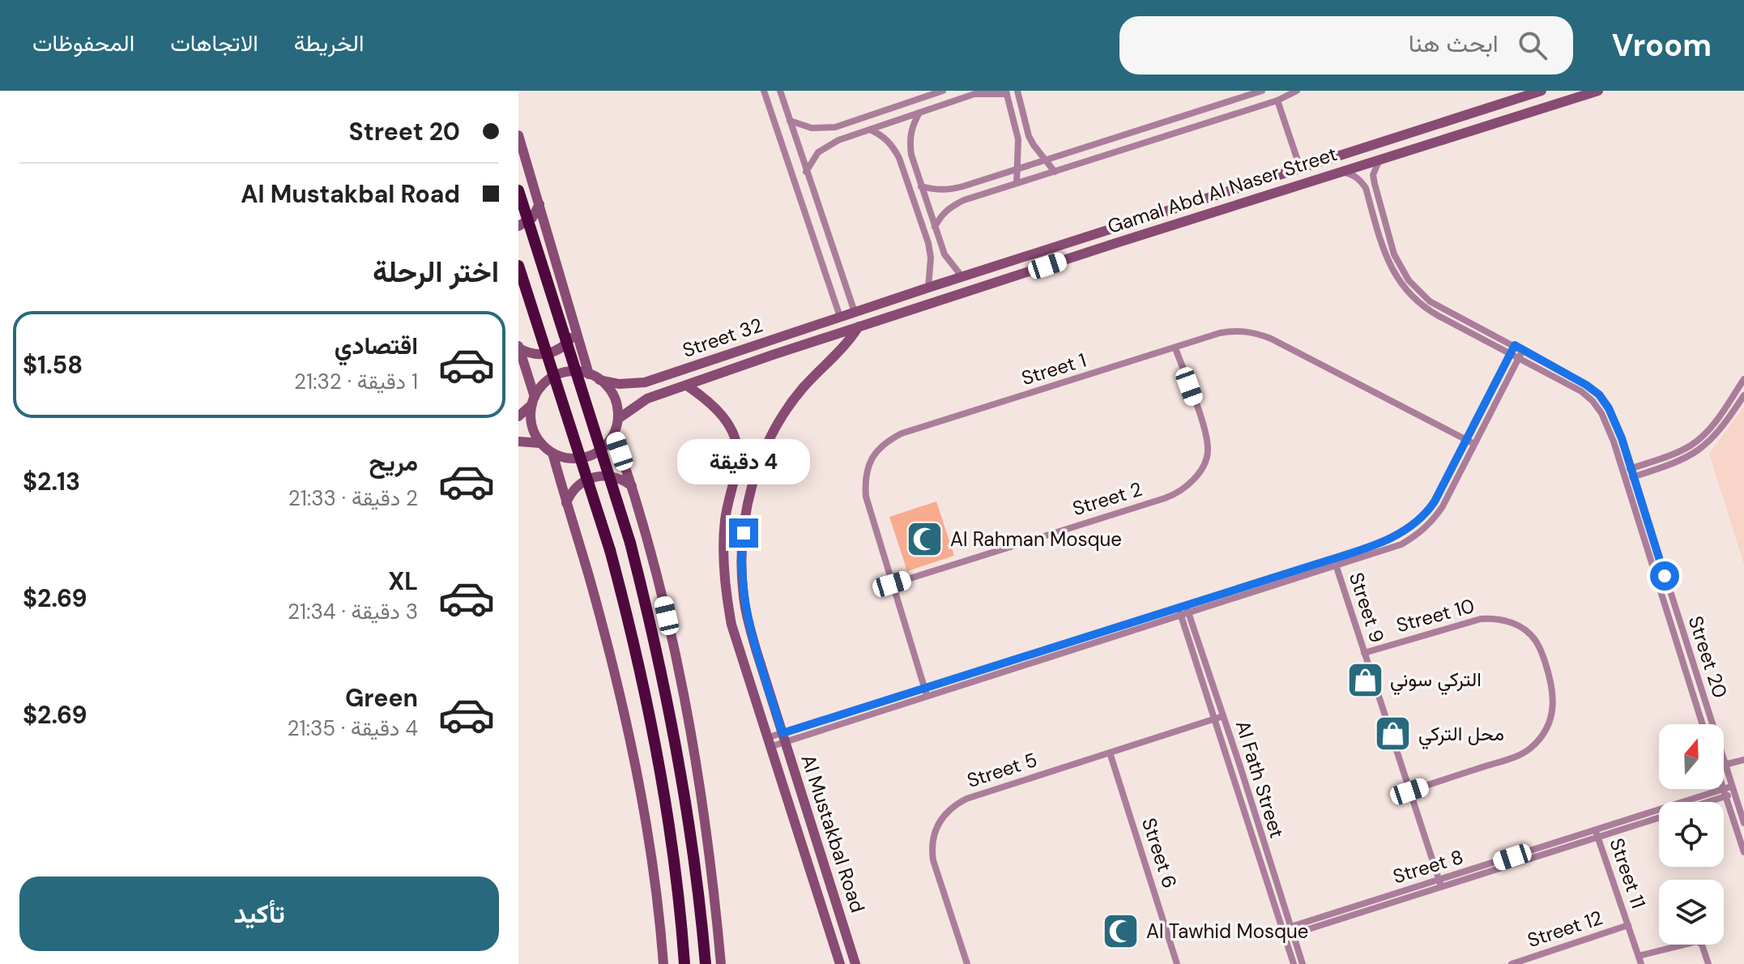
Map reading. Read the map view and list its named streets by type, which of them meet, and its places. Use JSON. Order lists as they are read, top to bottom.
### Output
{
  "streets": {
    "main road": ["Gamal Abd Al Naser Street", "Street 32", "Al Mustakbal Road"],
    "street": [
      "Street 1",
      "Street 2",
      "Street 9",
      "Street 10",
      "Street 20",
      "Street 5",
      "Al Fath Street",
      "Street 6",
      "Street 8",
      "Street 11",
      "Street 12"
    ]
  },
  "crossings": [
    ["Gamal Abd Al Naser Street", "Street 32"],
    ["Gamal Abd Al Naser Street", "Street 20"],
    ["Gamal Abd Al Naser Street", "Al Mustakbal Road"],
    ["Street 32", "Al Mustakbal Road"],
    ["Street 1", "Street 2"],
    ["Street 9", "Street 10"],
    ["Street 9", "Street 8"],
    ["Street 20", "Street 8"],
    ["Street 5", "Al Fath Street"],
    ["Street 5", "Street 6"],
    ["Al Fath Street", "Street 8"],
    ["Street 8", "Street 11"],
    ["Street 11", "Street 12"]
  ],
  "places": {
    "mosque": ["Al Rahman Mosque", "Al Tawhid Mosque"],
    "shop": ["التركي سوني", "محل التركي"]
  },
  "north": "top",
  "page": {
    "header": "Vroom",
    "search": "ابحث هنا",
    "nav": ["الخريطة", "الاتجاهات", "المحفوظات"],
    "banner": ["Street 20", "Al Mustakbal Road"],
    "heading": "اختر الرحلة",
    "list": [
      {
        "name": "اقتصادي",
        "note": "1 دقيقة · 21:32",
        "value": "$1.58"
      },
      {
        "name": "مريح",
        "note": "2 دقيقة · 21:33",
        "value": "$2.13"
      },
      {
        "name": "XL",
        "note": "3 دقيقة · 21:34",
        "value": "$2.69"
      },
      {
        "name": "Green",
        "note": "4 دقيقة · 21:35",
        "value": "$2.69"
      }
    ],
    "bubble": "4 دقيقة",
    "buttons": "تأكيد"
  }
}
